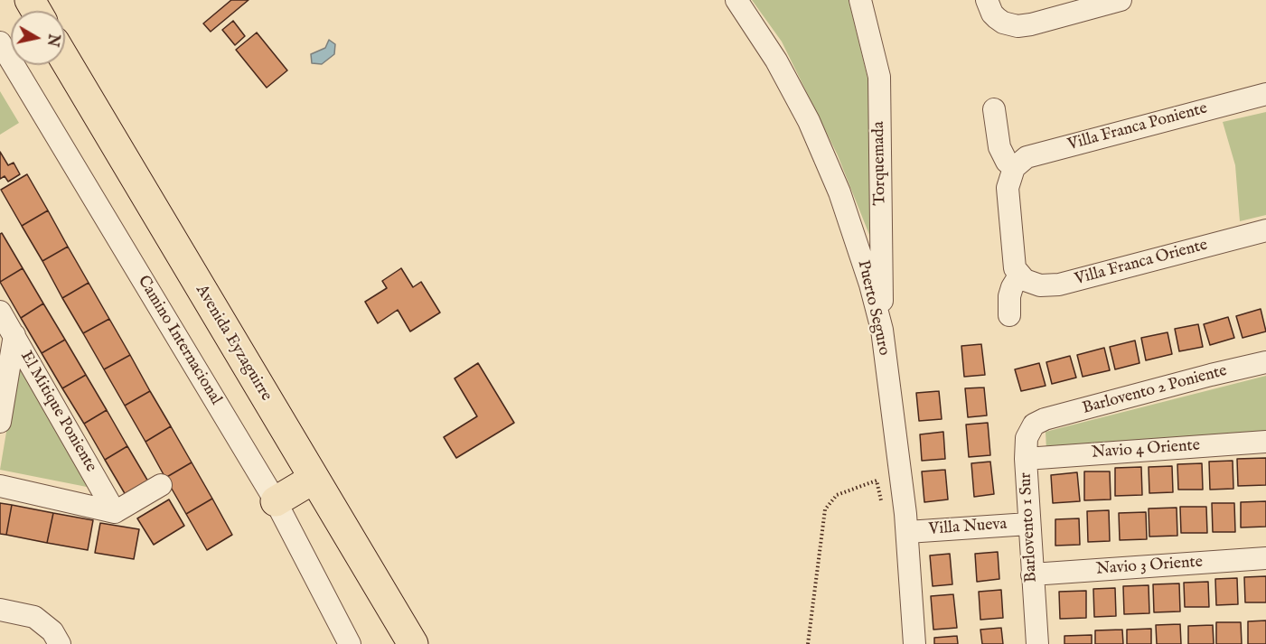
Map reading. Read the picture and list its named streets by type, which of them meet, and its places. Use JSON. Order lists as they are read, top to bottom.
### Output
{
  "streets": {
    "main road": ["Avenida Eyzaguirre"],
    "street": [
      "Villa Franca Poniente",
      "Torquemada",
      "Villa Franca Oriente",
      "Puerto Seguro",
      "Camino Internacional",
      "Barlovento 2 Poniente",
      "El Mitique Poniente",
      "Navio 4 Oriente",
      "Villa Nueva",
      "Barlovento 1 Sur",
      "Navio 3 Oriente"
    ]
  },
  "crossings": [
    ["Torquemada", "Puerto Seguro"],
    ["Puerto Seguro", "Villa Nueva"],
    ["Barlovento 2 Poniente", "Barlovento 1 Sur"],
    ["Navio 4 Oriente", "Barlovento 1 Sur"],
    ["Villa Nueva", "Barlovento 1 Sur"],
    ["Barlovento 1 Sur", "Navio 3 Oriente"]
  ],
  "north": "right"
}
